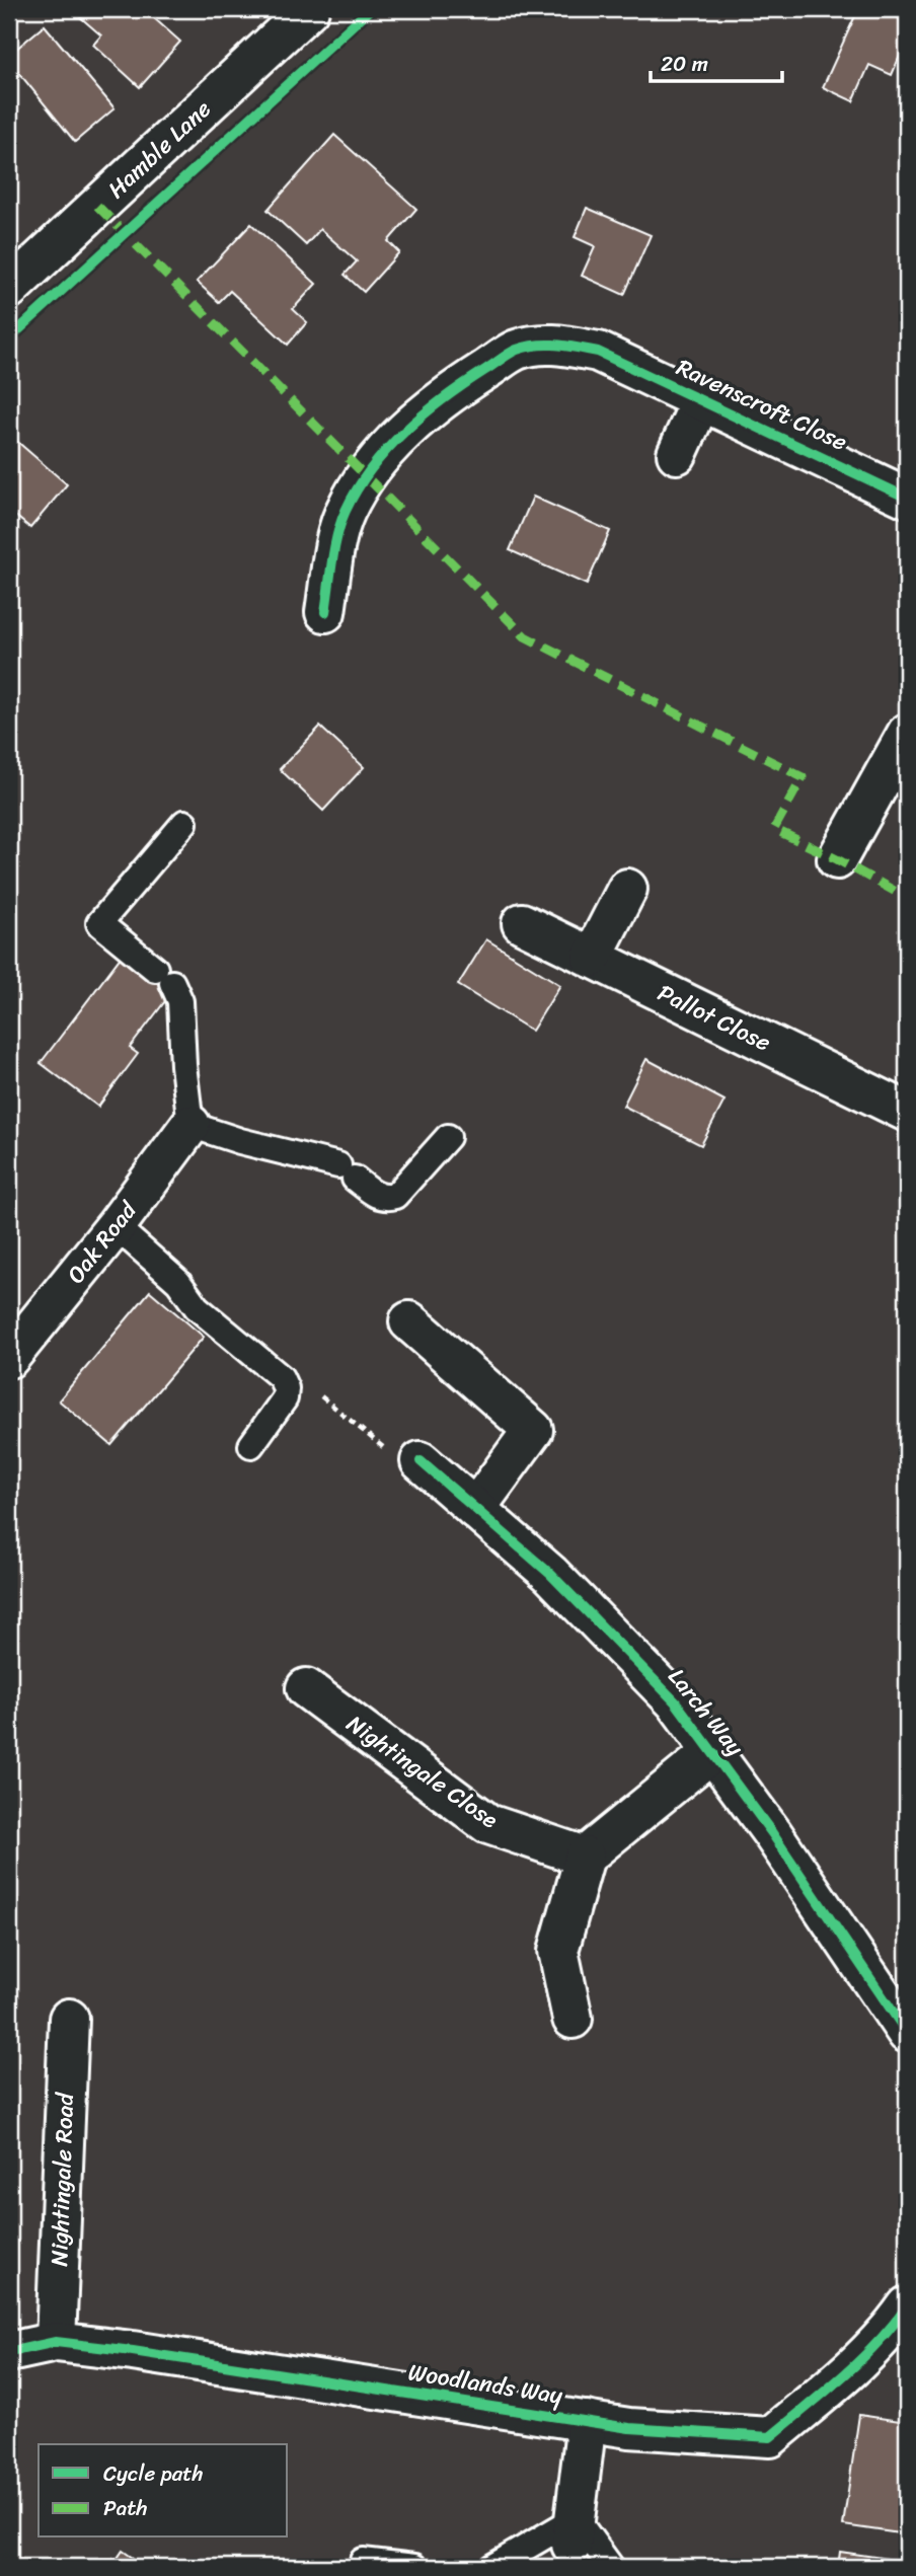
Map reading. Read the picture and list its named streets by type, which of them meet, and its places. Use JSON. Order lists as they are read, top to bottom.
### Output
{
  "streets": {
    "street": [
      "Hamble Lane",
      "Ravenscroft Close",
      "Pallot Close",
      "Oak Road",
      "Larch Way",
      "Nightingale Close",
      "Nightingale Road",
      "Woodlands Way"
    ]
  },
  "crossings": [
    ["Nightingale Road", "Woodlands Way"]
  ],
  "legend": ["Cycle path", "Path"],
  "scale_bar": "20 m"
}
